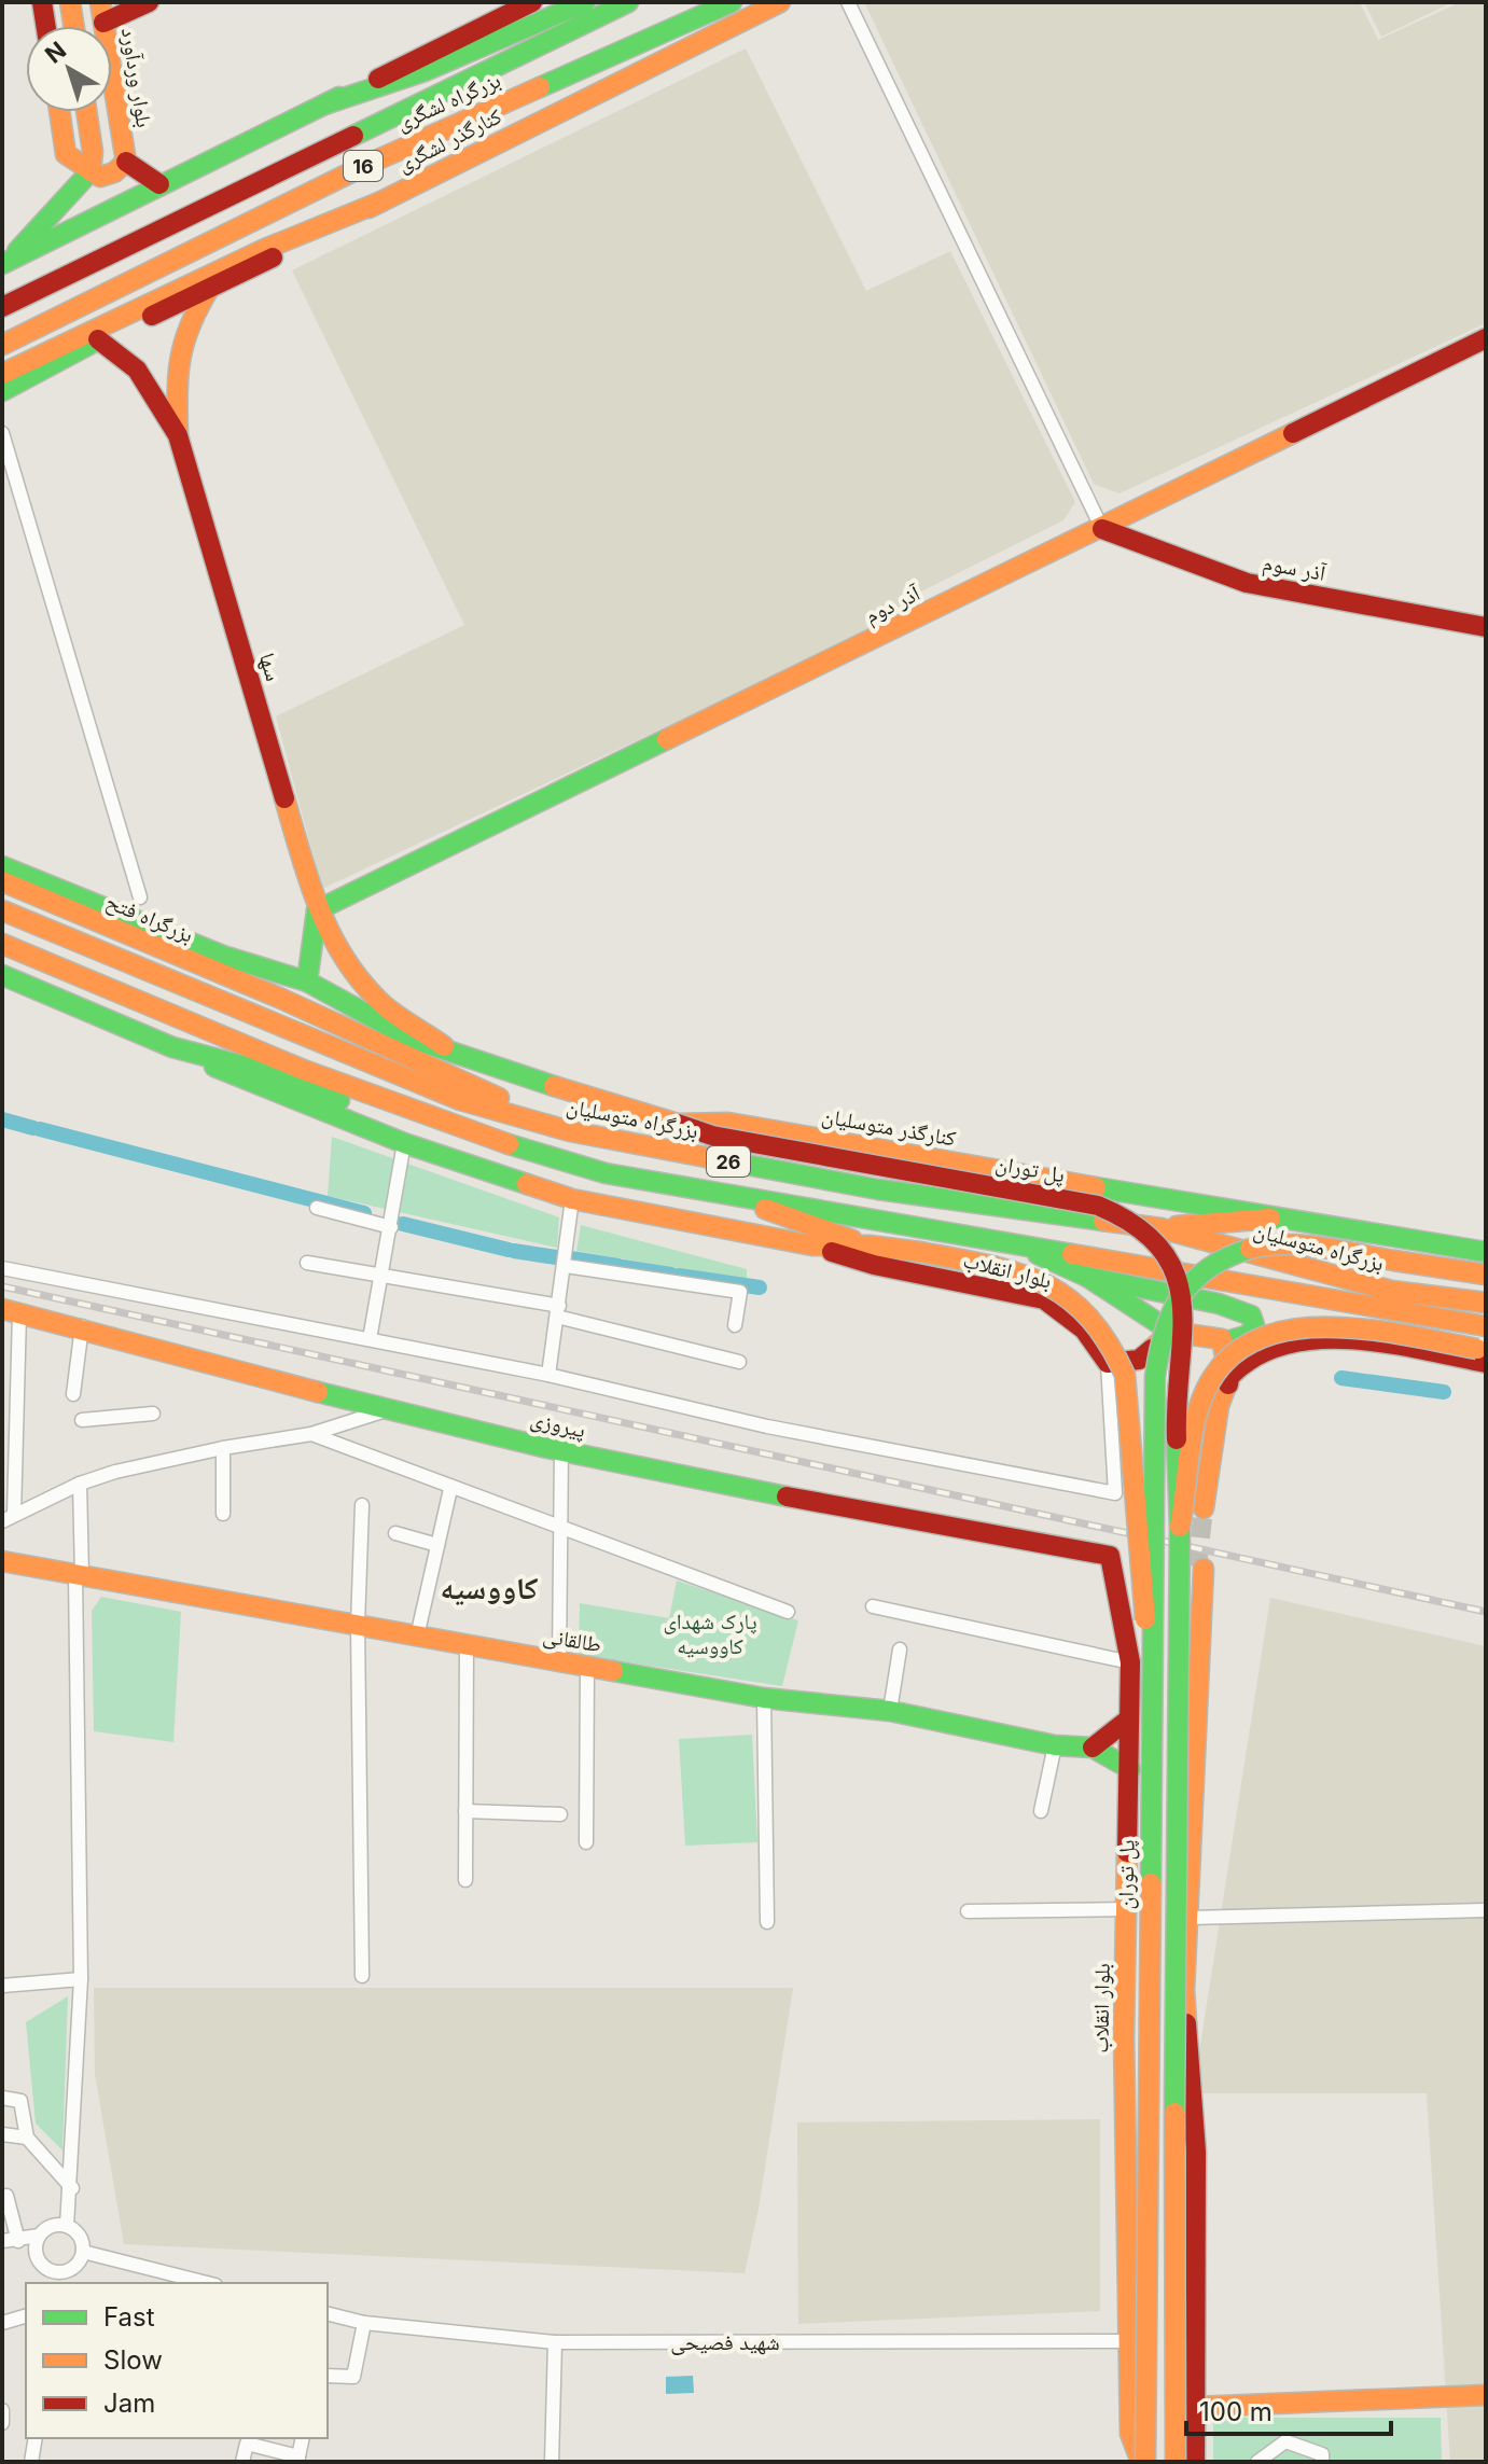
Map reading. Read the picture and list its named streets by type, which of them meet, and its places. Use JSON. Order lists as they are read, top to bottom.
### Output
{
  "streets": {
    "main road": [
      "بلوار وردآورد",
      "بزرگراه لشگری",
      "کنارگذر لشگری",
      "16",
      "آذر سوم",
      "آذر دوم",
      "سها",
      "بزرگراه فتح",
      "بزرگراه متوسلیان",
      "کنارگذر متوسلیان",
      "26",
      "پل توران",
      "بلوار انقلاب",
      "پیروزی",
      "طالقانی"
    ],
    "street": ["شهید فصیحی"]
  },
  "crossings": [
    ["آذر سوم", "آذر دوم"],
    ["آذر دوم", "سها"],
    ["سها", "کنارگذر متوسلیان"],
    ["کنارگذر متوسلیان", "پل توران"],
    ["پل توران", "بلوار انقلاب"],
    ["بلوار انقلاب", "پیروزی"],
    ["بلوار انقلاب", "طالقانی"],
    ["بلوار انقلاب", "شهید فصیحی"]
  ],
  "districts": ["کاووسیه"],
  "parks": ["پارک شهدای کاووسیه"],
  "legend": ["Fast", "Slow", "Jam"],
  "scale_bar": "100 m",
  "north": "top left"
}
